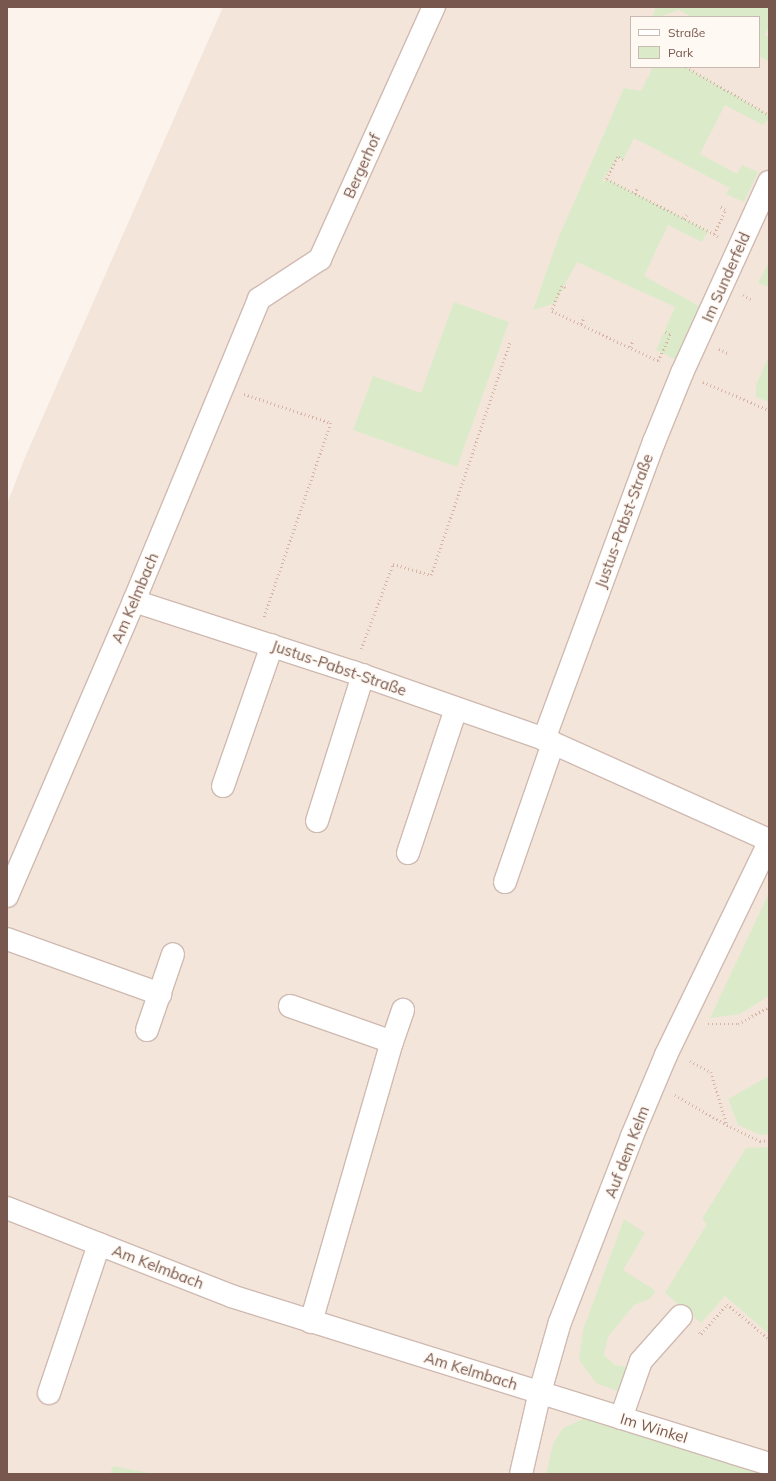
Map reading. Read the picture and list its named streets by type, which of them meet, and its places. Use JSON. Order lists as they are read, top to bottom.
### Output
{
  "streets": {
    "street": [
      "Bergerhof",
      "Im Sunderfeld",
      "Justus-Pabst-Straße",
      "Am Kelmbach",
      "Auf dem Kelm",
      "Im Winkel"
    ]
  },
  "crossings": [
    ["Bergerhof", "Am Kelmbach"],
    ["Im Sunderfeld", "Justus-Pabst-Straße"],
    ["Justus-Pabst-Straße", "Am Kelmbach"],
    ["Am Kelmbach", "Auf dem Kelm"],
    ["Am Kelmbach", "Im Winkel"],
    ["Auf dem Kelm", "Im Winkel"]
  ],
  "legend": ["Straße", "Park"]
}
